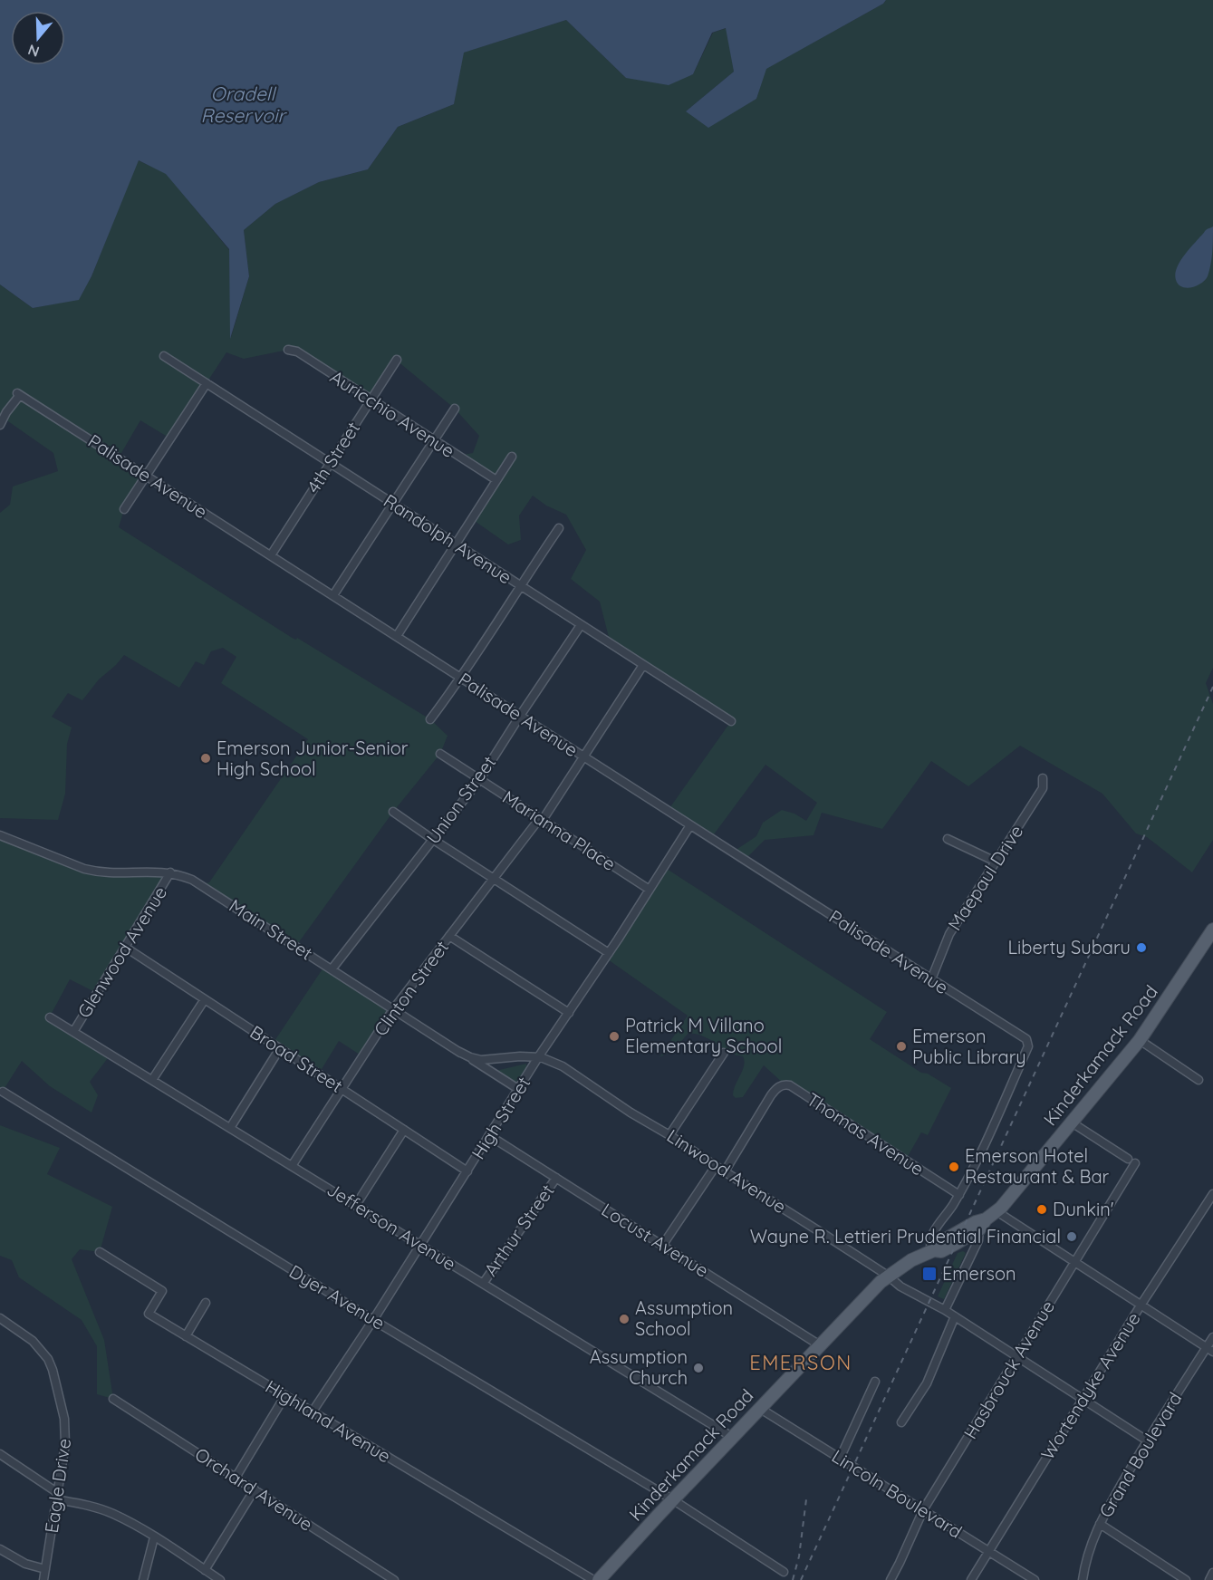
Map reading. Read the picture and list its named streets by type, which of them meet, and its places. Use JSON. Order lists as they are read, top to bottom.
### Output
{
  "streets": {
    "main road": ["Kinderkamack Road"],
    "street": [
      "Auricchio Avenue",
      "4th Street",
      "Palisade Avenue",
      "Randolph Avenue",
      "Union Street",
      "Marianna Place",
      "Maepaul Drive",
      "Main Street",
      "Glenwood Avenue",
      "Clinton Street",
      "Broad Street",
      "High Street",
      "Thomas Avenue",
      "Linwood Avenue",
      "Jefferson Avenue",
      "Arthur Street",
      "Locust Avenue",
      "Dyer Avenue",
      "Hasbrouck Avenue",
      "Wortendyke Avenue",
      "Highland Avenue",
      "Grand Boulevard",
      "Eagle Drive",
      "Orchard Avenue",
      "Lincoln Boulevard"
    ]
  },
  "crossings": [
    ["Auricchio Avenue", "4th Street"],
    ["4th Street", "Palisade Avenue"],
    ["4th Street", "Randolph Avenue"],
    ["Palisade Avenue", "Union Street"],
    ["Palisade Avenue", "Maepaul Drive"],
    ["Palisade Avenue", "Clinton Street"],
    ["Palisade Avenue", "High Street"],
    ["Palisade Avenue", "Thomas Avenue"],
    ["Randolph Avenue", "Union Street"],
    ["Randolph Avenue", "Clinton Street"],
    ["Union Street", "Marianna Place"],
    ["Union Street", "Main Street"],
    ["Marianna Place", "Clinton Street"],
    ["Marianna Place", "High Street"],
    ["Main Street", "Glenwood Avenue"],
    ["Main Street", "Clinton Street"],
    ["Main Street", "High Street"],
    ["Main Street", "Linwood Avenue"],
    ["Glenwood Avenue", "Broad Street"],
    ["Glenwood Avenue", "Jefferson Avenue"],
    ["Clinton Street", "Broad Street"],
    ["Clinton Street", "Jefferson Avenue"],
    ["Kinderkamack Road", "Linwood Avenue"],
    ["Kinderkamack Road", "Jefferson Avenue"],
    ["Kinderkamack Road", "Locust Avenue"],
    ["Kinderkamack Road", "Dyer Avenue"],
    ["Kinderkamack Road", "Hasbrouck Avenue"],
    ["Kinderkamack Road", "Lincoln Boulevard"],
    ["Broad Street", "High Street"],
    ["High Street", "Linwood Avenue"],
    ["High Street", "Jefferson Avenue"],
    ["High Street", "Locust Avenue"],
    ["High Street", "Dyer Avenue"],
    ["High Street", "Highland Avenue"],
    ["Thomas Avenue", "Linwood Avenue"],
    ["Linwood Avenue", "Hasbrouck Avenue"],
    ["Linwood Avenue", "Wortendyke Avenue"],
    ["Linwood Avenue", "Grand Boulevard"],
    ["Jefferson Avenue", "Arthur Street"],
    ["Arthur Street", "Locust Avenue"],
    ["Hasbrouck Avenue", "Lincoln Boulevard"],
    ["Wortendyke Avenue", "Lincoln Boulevard"]
  ],
  "districts": ["EMERSON"],
  "water": ["Oradell Reservoir"],
  "places": {
    "other": [
      "Emerson Junior-Senior High School",
      "Liberty Subaru",
      "Patrick M Villano Elementary School",
      "Emerson Public Library",
      "Emerson Hotel Restaurant & Bar",
      "Dunkin'",
      "Wayne R. Lettieri Prudential Financial",
      "Assumption School",
      "Assumption Church"
    ],
    "transit": ["Emerson"]
  },
  "north": "bottom"
}
